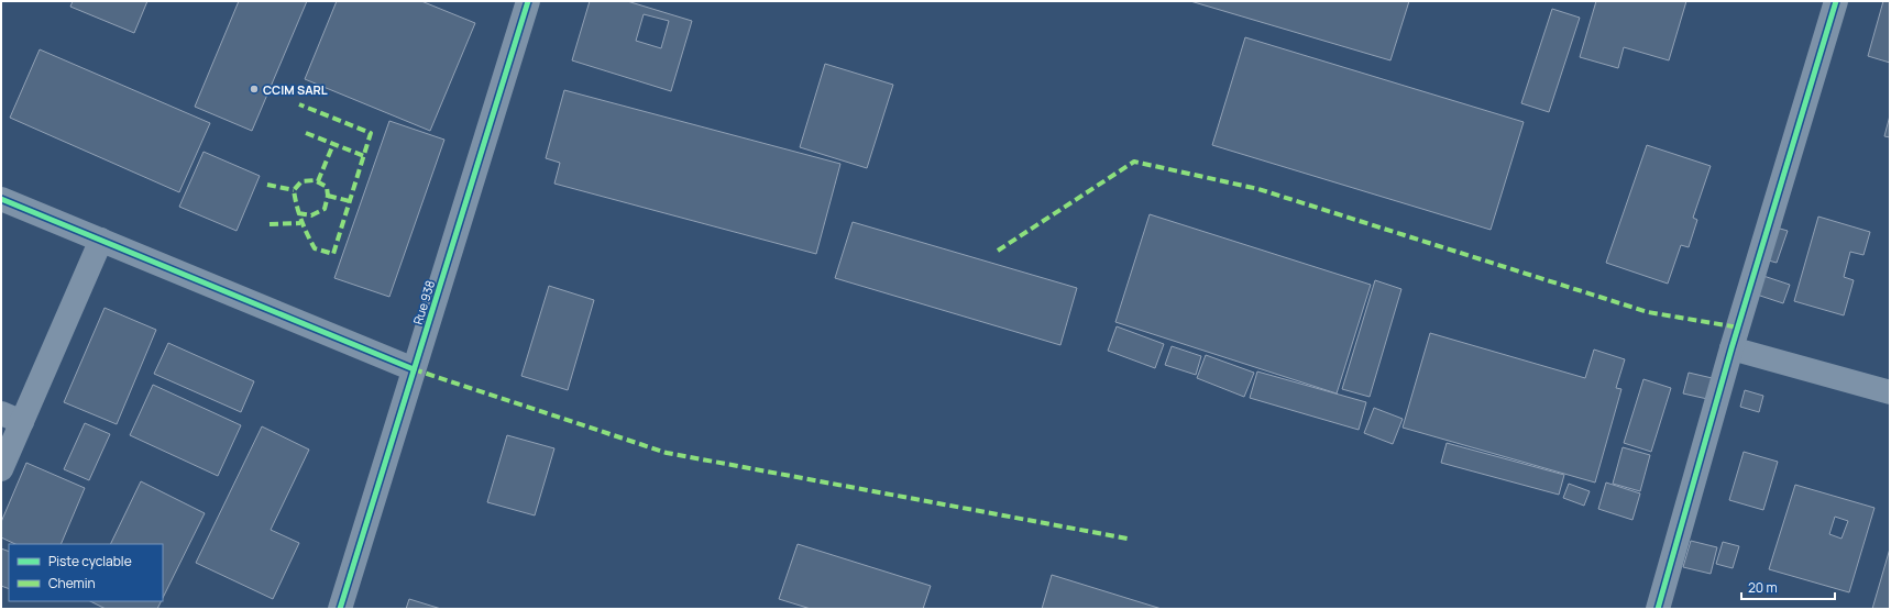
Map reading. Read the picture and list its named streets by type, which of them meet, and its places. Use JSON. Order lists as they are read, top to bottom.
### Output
{
  "streets": {
    "street": ["Rue 938"]
  },
  "places": ["CCIM SARL"],
  "legend": ["Piste cyclable", "Chemin"],
  "scale_bar": "20 m"
}
